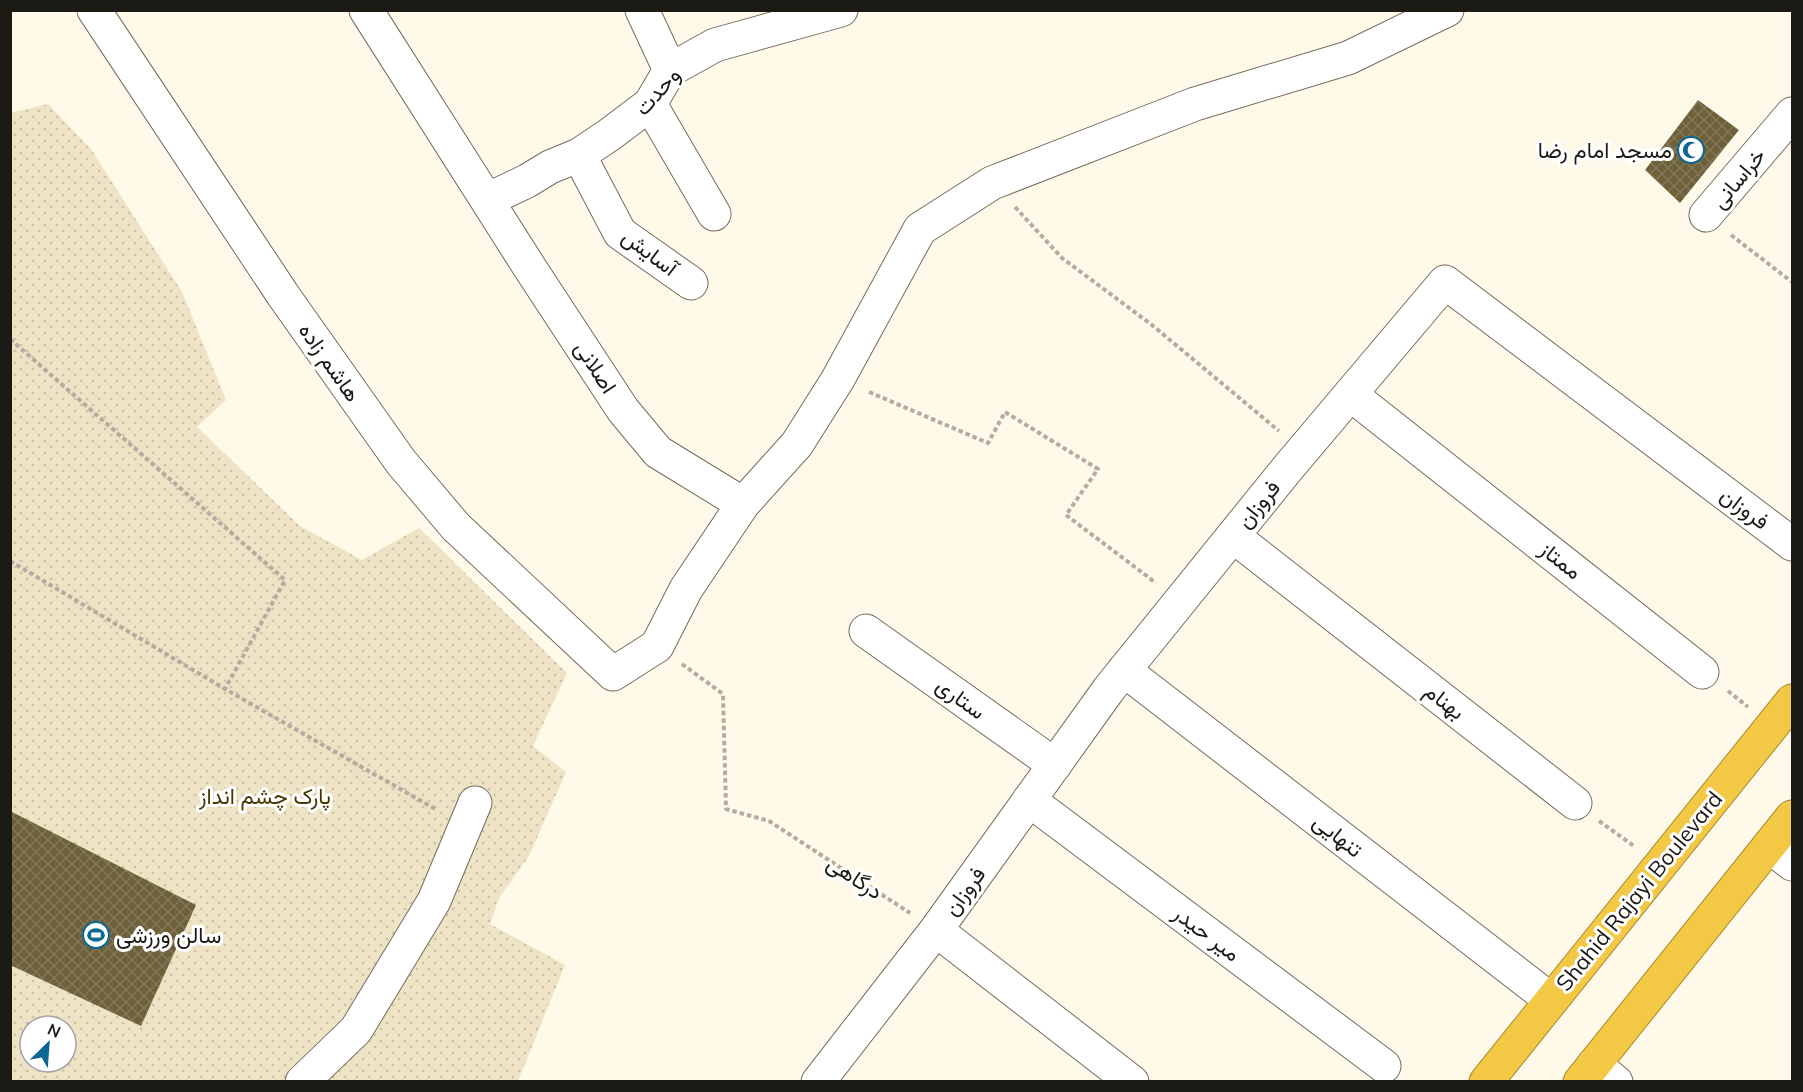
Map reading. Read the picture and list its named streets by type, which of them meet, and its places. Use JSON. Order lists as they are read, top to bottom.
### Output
{
  "streets": {
    "highway": ["Shahid Rajayi Boulevard"],
    "street": [
      "وحدت",
      "خراسانی",
      "آسایش",
      "هاشم زاده",
      "اصلانی",
      "فروزان",
      "ممتاز",
      "ستاری",
      "بهنام",
      "تنهایی",
      "میر حیدر"
    ],
    "path": ["درگاهی"]
  },
  "crossings": [
    ["وحدت", "آسایش"],
    ["وحدت", "اصلانی"],
    ["هاشم زاده", "درگاهی"],
    ["فروزان", "ممتاز"],
    ["فروزان", "ستاری"],
    ["فروزان", "بهنام"],
    ["فروزان", "تنهایی"],
    ["فروزان", "درگاهی"],
    ["فروزان", "میر حیدر"],
    ["تنهایی", "Shahid Rajayi Boulevard"]
  ],
  "parks": ["پارک چشم انداز"],
  "places": {
    "mosque": ["مسجد امام رضا"],
    "sports": ["سالن ورزشی"]
  },
  "north": "top right"
}
